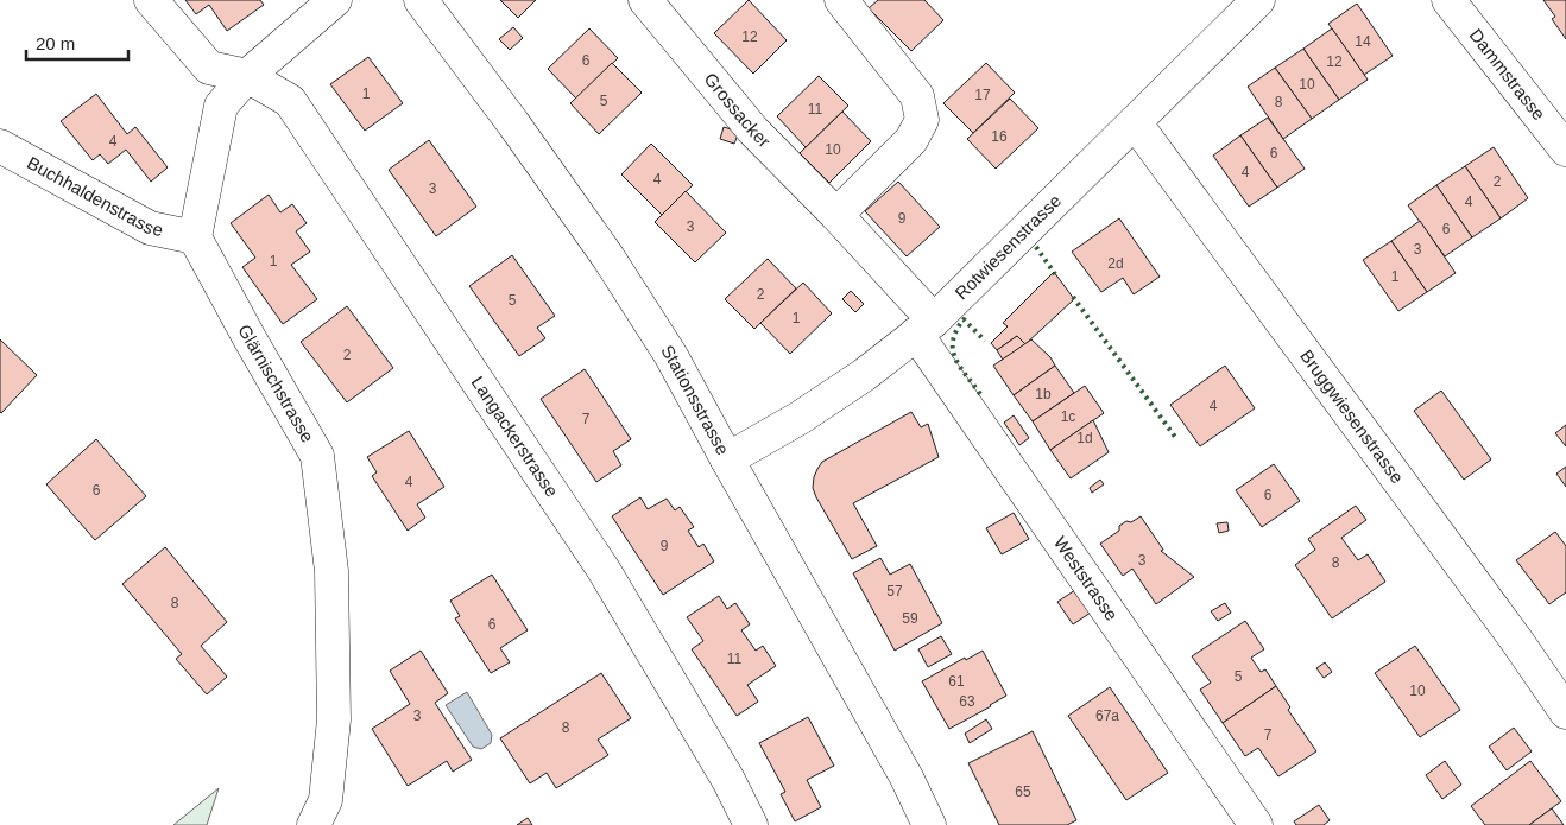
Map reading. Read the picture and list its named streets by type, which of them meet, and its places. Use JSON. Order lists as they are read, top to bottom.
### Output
{
  "streets": {
    "street": [
      "Dammstrasse",
      "Grossacker",
      "Buchhaldenstrasse",
      "Rotwiesenstrasse",
      "Glärnischstrasse",
      "Stationsstrasse",
      "Bruggwiesenstrasse",
      "Langackerstrasse",
      "Weststrasse"
    ]
  },
  "crossings": [
    ["Grossacker", "Rotwiesenstrasse"],
    ["Grossacker", "Weststrasse"],
    ["Buchhaldenstrasse", "Glärnischstrasse"],
    ["Rotwiesenstrasse", "Stationsstrasse"],
    ["Rotwiesenstrasse", "Bruggwiesenstrasse"],
    ["Rotwiesenstrasse", "Weststrasse"]
  ],
  "house_numbers": [
    "12",
    "14",
    "6",
    "12",
    "10",
    "1",
    "17",
    "5",
    "8",
    "11",
    "16",
    "4",
    "10",
    "6",
    "4",
    "4",
    "2",
    "3",
    "4",
    "9",
    "3",
    "6",
    "3",
    "1",
    "2d",
    "1",
    "2",
    "5",
    "1",
    "2",
    "1b",
    "4",
    "1c",
    "7",
    "1d",
    "4",
    "6",
    "6",
    "9",
    "3",
    "8",
    "57",
    "8",
    "59",
    "6",
    "11",
    "5",
    "61",
    "10",
    "63",
    "3",
    "67a",
    "8",
    "7",
    "65"
  ],
  "scale_bar": "20 m"
}
